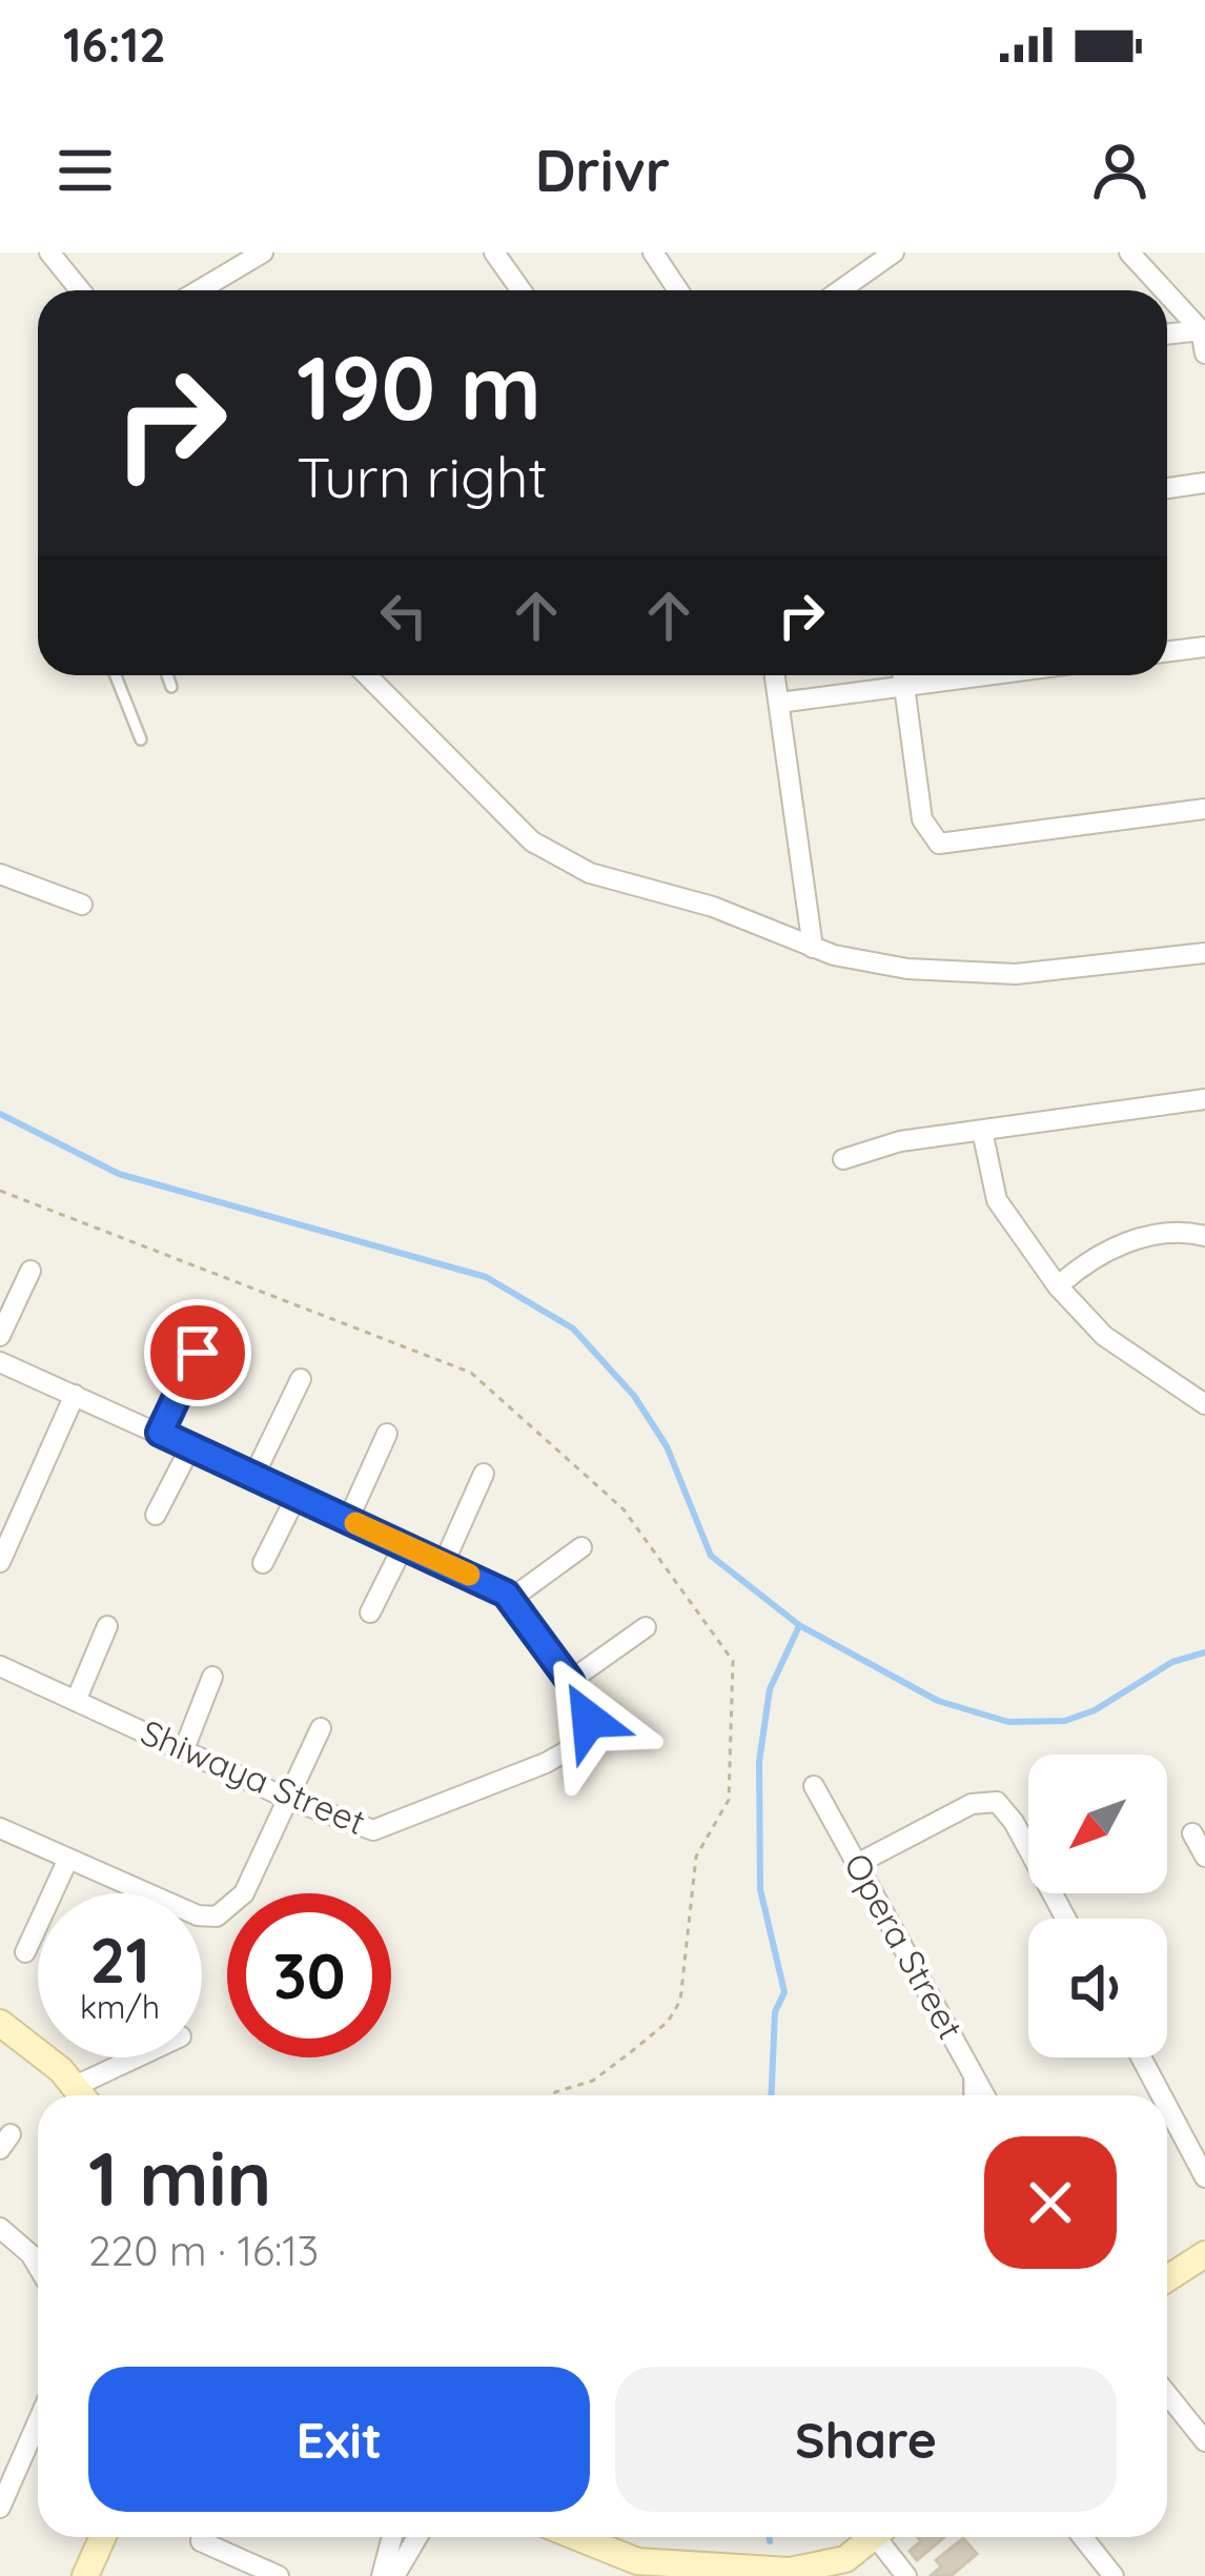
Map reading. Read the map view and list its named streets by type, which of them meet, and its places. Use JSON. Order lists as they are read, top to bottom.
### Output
{
  "streets": {
    "street": ["Shiwaya Street", "Opera Street"]
  },
  "north": "bottom left",
  "page": {
    "status": "16:12",
    "header": "Drivr",
    "turn": ["190 m", "Turn right"],
    "speed": "21 km/h",
    "limit": "30",
    "heading": ["1 min", "220 m · 16:13"],
    "buttons": ["Exit", "Share"]
  }
}
